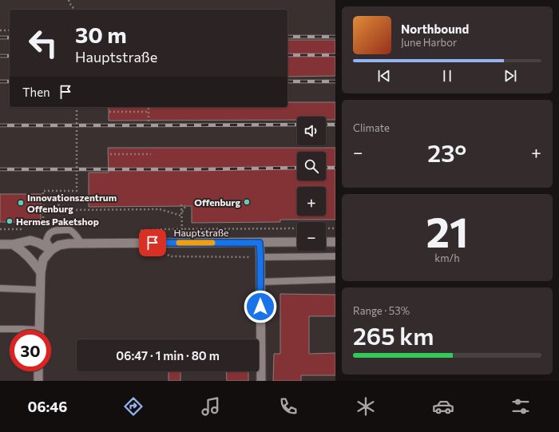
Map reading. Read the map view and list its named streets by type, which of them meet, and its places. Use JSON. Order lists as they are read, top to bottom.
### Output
{
  "streets": {
    "street": ["Hauptstraße"]
  },
  "places": ["Offenburg", "Innovationszentrum Offenburg", "Hermes Paketshop"],
  "page": {
    "turn": ["30 m", "Hauptstraße"],
    "song": ["Northbound", "June Harbor"],
    "then": "Then",
    "tile": [
      "Climate",
      ["21", "km/h"],
      ["Range · 53%", "265 km"]
    ],
    "map_buttons": ["+", "−"],
    "heat": ["−", "23°", "+"],
    "limit": "30",
    "trip": "06:47 · 1 min · 80 m",
    "tabs": "06:46"
  }
}
